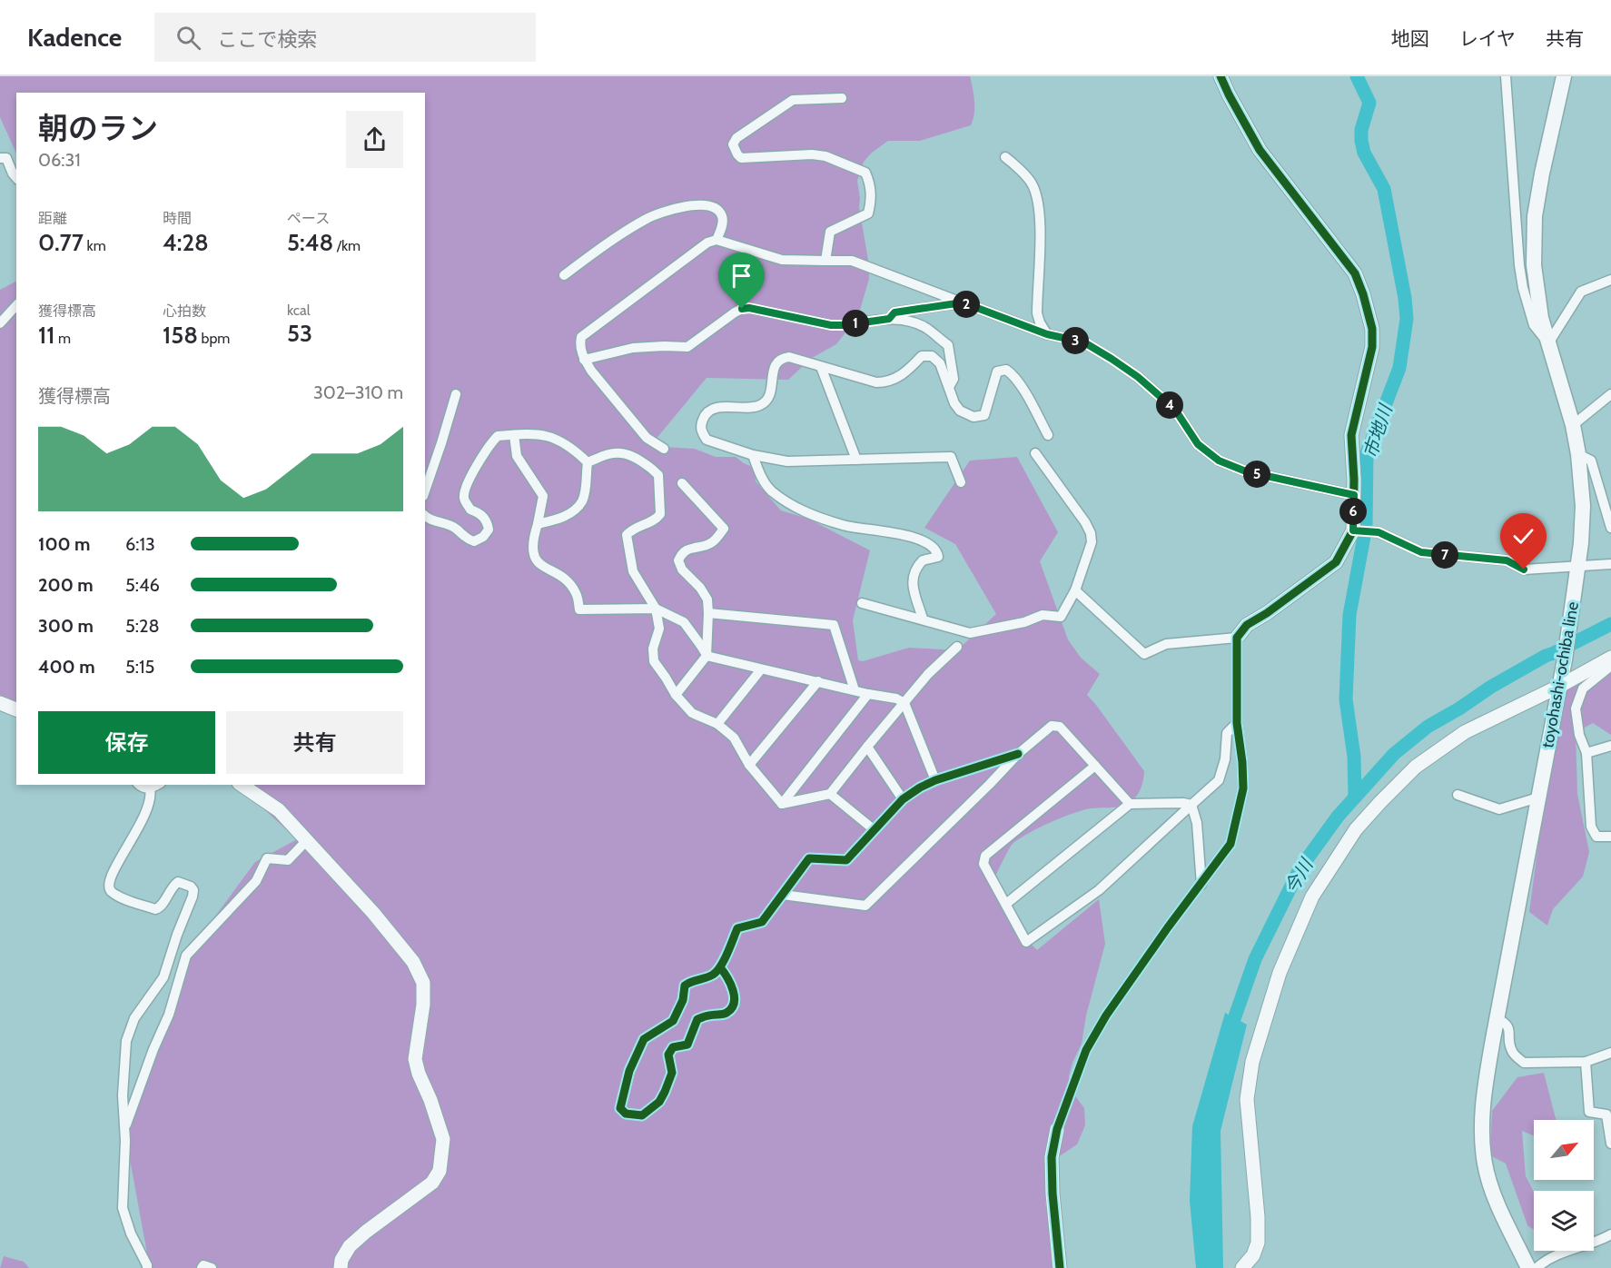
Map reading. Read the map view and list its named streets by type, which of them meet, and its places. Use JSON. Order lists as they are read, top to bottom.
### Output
{
  "streets": {
    "main road": ["toyohashi-ochiba line"]
  },
  "water": ["市地川", "今川"],
  "north": "top right",
  "page": {
    "header": "Kadence",
    "search": "ここで検索",
    "nav": ["地図", "レイヤ", "共有"],
    "heading": ["朝のラン", "06:31"],
    "stats": [
      ["距離", "0.77 km"],
      ["時間", "4:28"],
      ["ペース", "5:48 /km"],
      ["獲得標高", "11 m"],
      ["心拍数", "158 bpm"],
      ["kcal", "53"]
    ],
    "pins": [
      "2",
      "1",
      "3",
      "4",
      "5",
      "6",
      "7"
    ],
    "chart": ["獲得標高", "302–310 m"],
    "list": [
      {
        "name": "100 m",
        "note": "6:13"
      },
      {
        "name": "200 m",
        "note": "5:46"
      },
      {
        "name": "300 m",
        "note": "5:28"
      },
      {
        "name": "400 m",
        "note": "5:15"
      }
    ],
    "buttons": ["保存", "共有"]
  }
}
